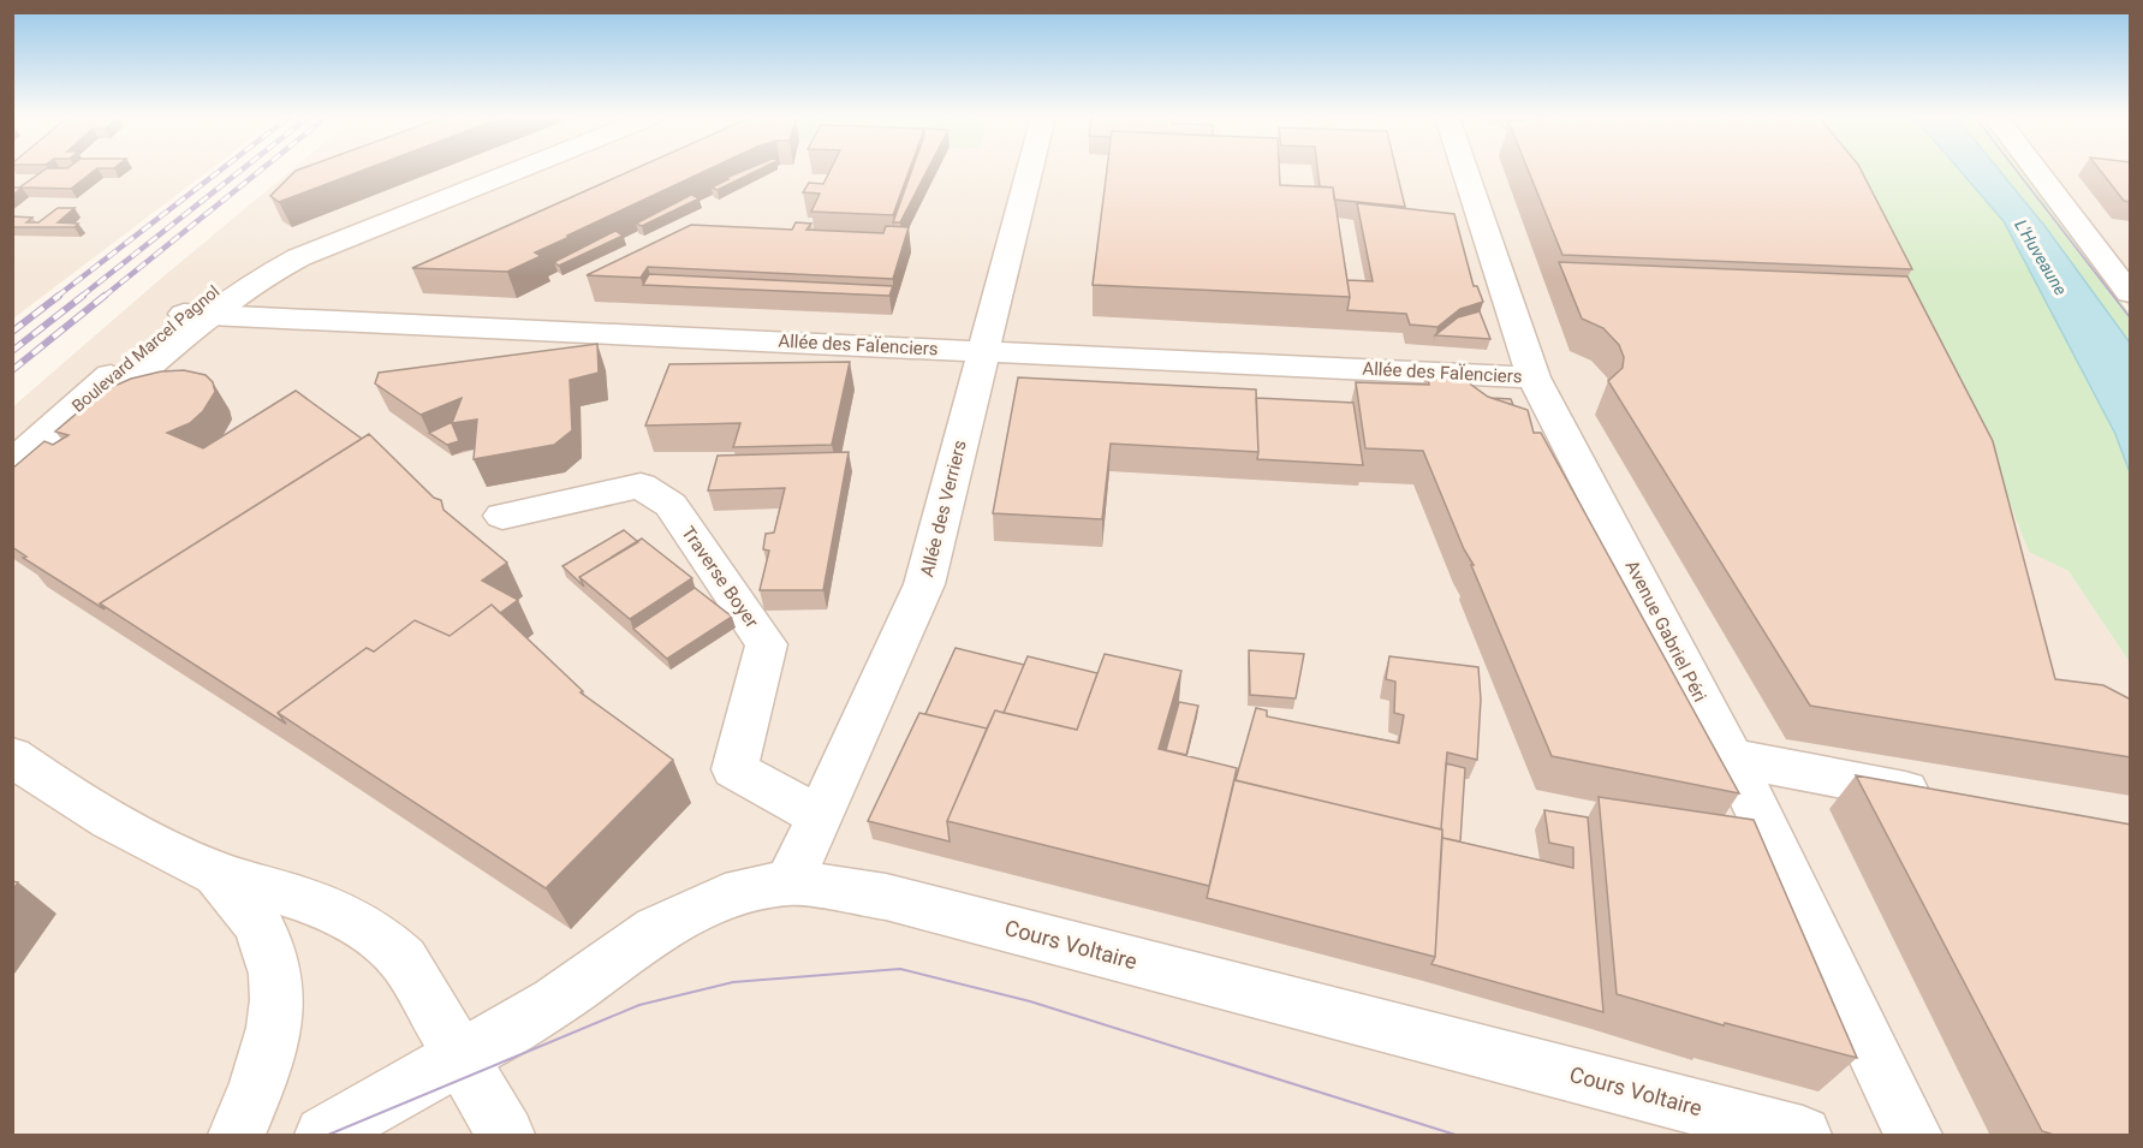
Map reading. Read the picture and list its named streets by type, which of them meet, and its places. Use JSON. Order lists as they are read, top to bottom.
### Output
{
  "streets": {
    "street": [
      "Allée des FaÏenciers",
      "Boulevard Marcel Pagnol",
      "Allée des Verriers",
      "Traverse Boyer",
      "Avenue Gabriel Péri",
      "Cours Voltaire"
    ]
  },
  "crossings": [
    ["Allée des FaÏenciers", "Boulevard Marcel Pagnol"],
    ["Allée des FaÏenciers", "Allée des Verriers"],
    ["Allée des FaÏenciers", "Avenue Gabriel Péri"],
    ["Allée des Verriers", "Traverse Boyer"],
    ["Allée des Verriers", "Cours Voltaire"]
  ],
  "water": ["L'Huveaune"]
}
